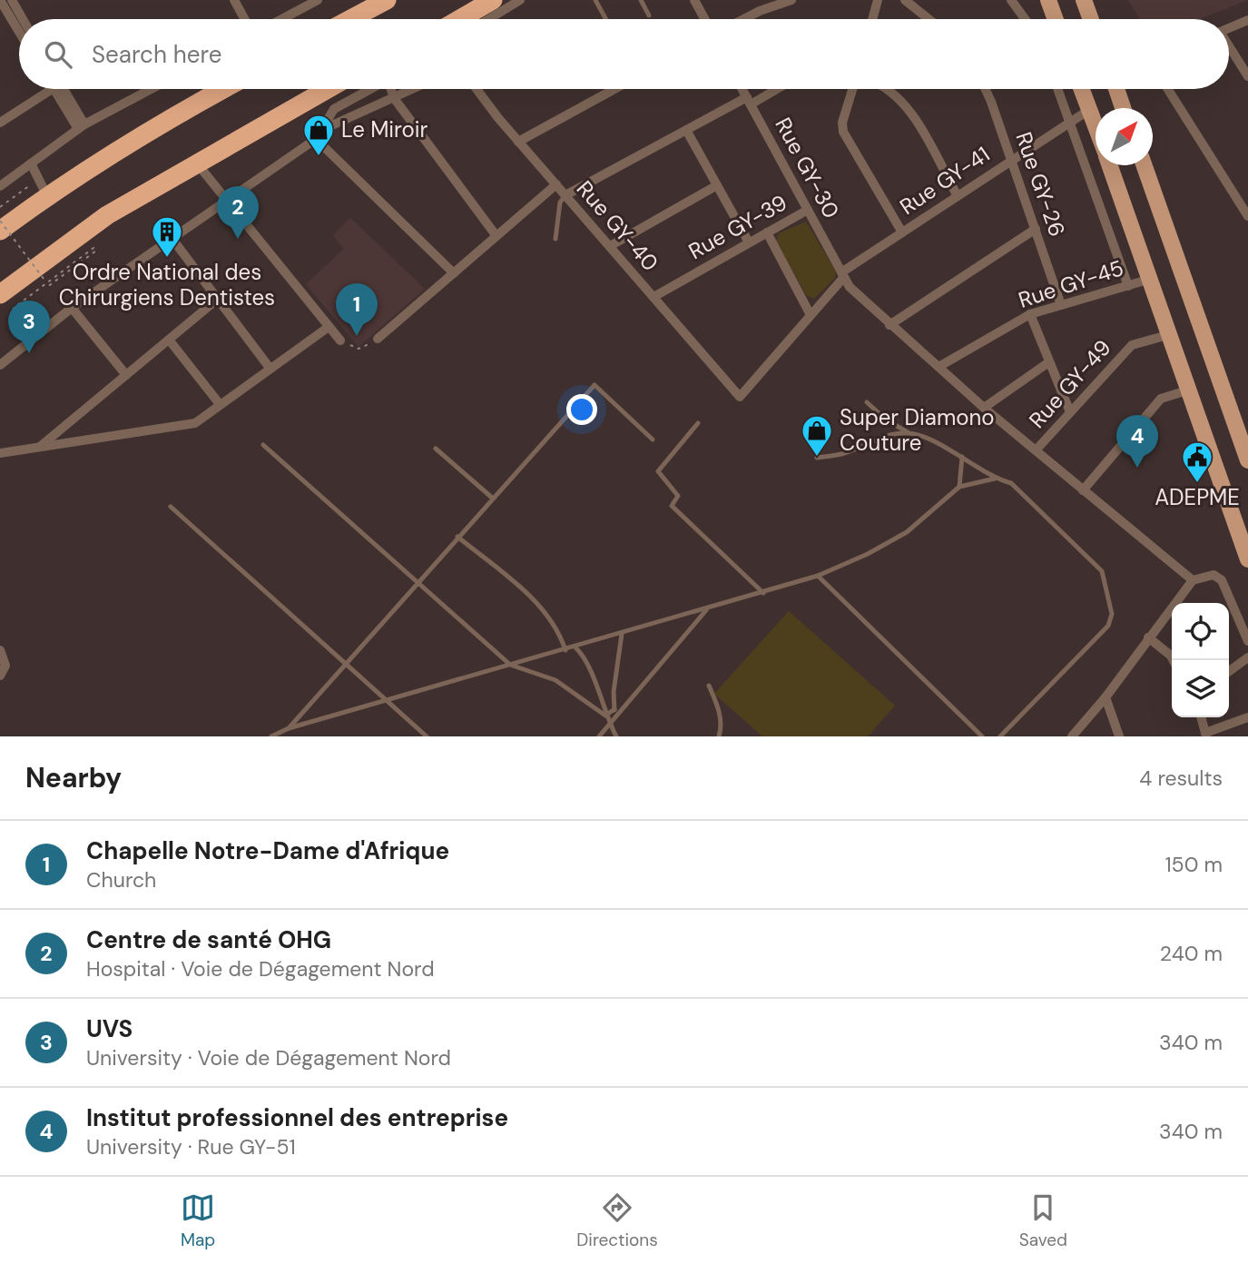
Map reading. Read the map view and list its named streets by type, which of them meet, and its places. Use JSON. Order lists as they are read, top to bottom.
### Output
{
  "streets": {
    "street": [
      "Rue GY-30",
      "Rue GY-41",
      "Rue GY-26",
      "Rue GY-40",
      "Rue GY-39",
      "Rue GY-45",
      "Rue GY-49"
    ]
  },
  "crossings": [
    ["Rue GY-30", "Rue GY-41"],
    ["Rue GY-30", "Rue GY-39"],
    ["Rue GY-30", "Rue GY-45"],
    ["Rue GY-30", "Rue GY-49"],
    ["Rue GY-41", "Rue GY-26"],
    ["Rue GY-41", "Rue GY-40"],
    ["Rue GY-26", "Rue GY-45"],
    ["Rue GY-40", "Rue GY-39"]
  ],
  "places": {
    "shop": ["Le Miroir", "Super Diamono Couture"],
    "building": ["Ordre National des Chirurgiens Dentistes"],
    "public building": ["ADEPME"]
  },
  "north": "top right",
  "page": {
    "search": "Search here",
    "pins": [
      "2",
      "1",
      "3",
      "4"
    ],
    "heading": ["Nearby", "4 results"],
    "list": [
      {
        "mark": "1",
        "name": "Chapelle Notre-Dame d'Afrique",
        "note": "Church",
        "value": "150 m"
      },
      {
        "mark": "2",
        "name": "Centre de santé OHG",
        "note": "Hospital · Voie de Dégagement Nord",
        "value": "240 m"
      },
      {
        "mark": "3",
        "name": "UVS",
        "note": "University · Voie de Dégagement Nord",
        "value": "340 m"
      },
      {
        "mark": "4",
        "name": "Institut professionnel des entreprise",
        "note": "University · Rue GY-51",
        "value": "340 m"
      }
    ],
    "nav": ["Map", "Directions", "Saved"]
  }
}
